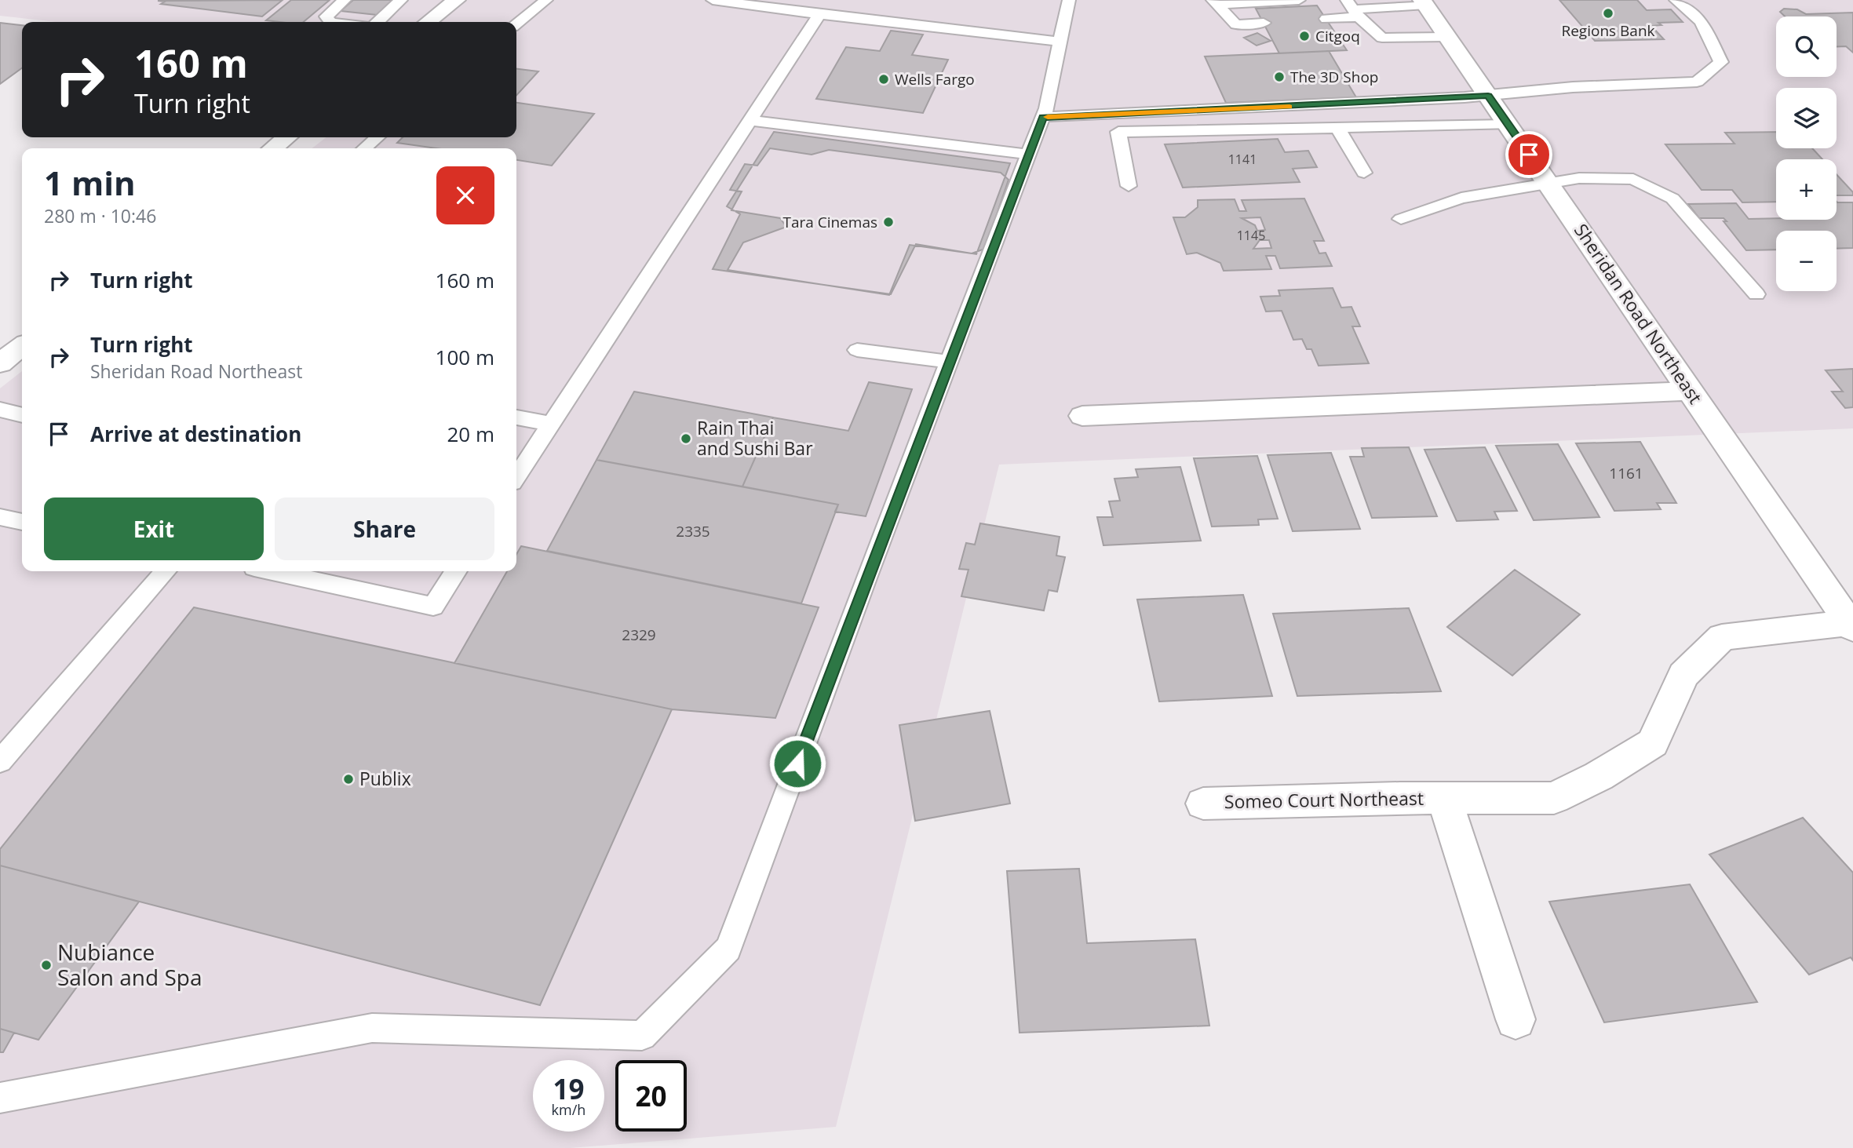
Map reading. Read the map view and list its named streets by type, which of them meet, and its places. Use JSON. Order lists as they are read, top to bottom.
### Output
{
  "streets": {
    "street": ["Sheridan Road Northeast", "Someo Court Northeast"]
  },
  "crossings": [
    ["Sheridan Road Northeast", "Someo Court Northeast"]
  ],
  "places": [
    "Regions Bank",
    "Citgoq",
    "The 3D Shop",
    "Wells Fargo",
    "Tara Cinemas",
    "Rain Thai and Sushi Bar",
    "Publix",
    "Nubiance Salon and Spa"
  ],
  "house_numbers": [
    "1141",
    "1145",
    "1161",
    "2335",
    "2329"
  ],
  "page": {
    "map_buttons": ["+", "−"],
    "turn": ["160 m", "Turn right"],
    "heading": ["1 min", "280 m · 10:46"],
    "list": [
      {
        "name": "Turn right",
        "value": "160 m"
      },
      {
        "name": "Turn right",
        "note": "Sheridan Road Northeast",
        "value": "100 m"
      },
      {
        "name": "Arrive at destination",
        "value": "20 m"
      }
    ],
    "buttons": ["Exit", "Share"],
    "speed": "19 km/h",
    "limit": "20"
  }
}
